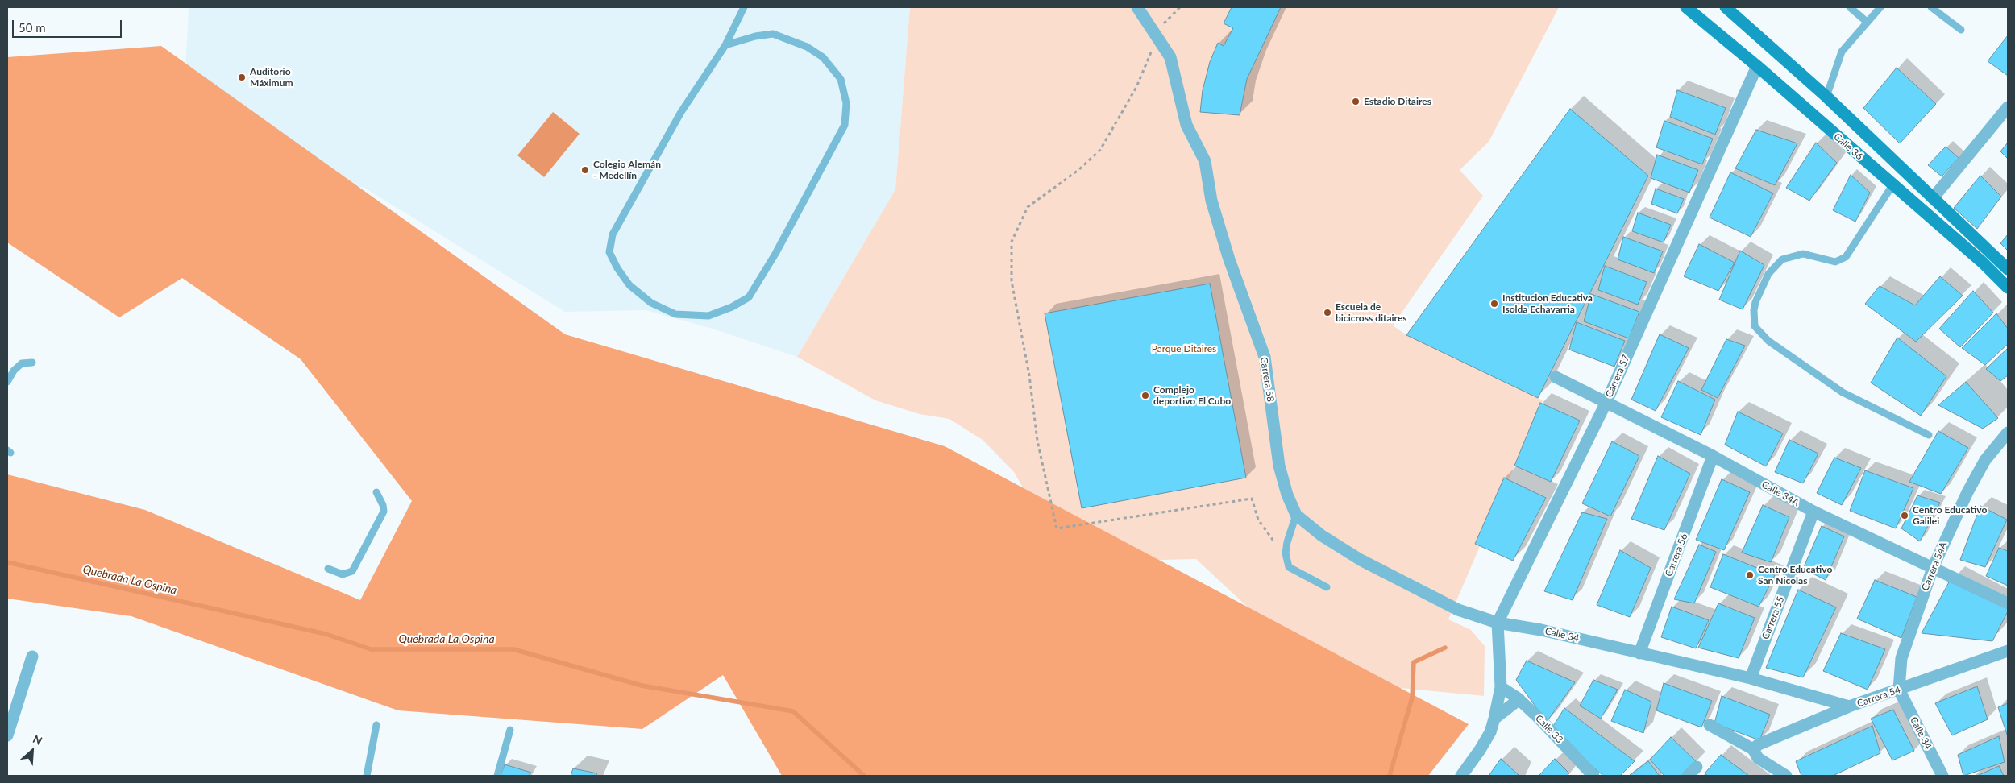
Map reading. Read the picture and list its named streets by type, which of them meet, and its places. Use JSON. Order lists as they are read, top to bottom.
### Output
{
  "streets": {
    "main road": ["Calle 36"],
    "street": [
      "Carrera 57",
      "Carrera 58",
      "Calle 34A",
      "Carrera 56",
      "Carrera 54A",
      "Carrera 55",
      "Calle 34",
      "Carrera 54",
      "Calle 33"
    ]
  },
  "crossings": [
    ["Calle 36", "Carrera 57"],
    ["Carrera 57", "Calle 34A"],
    ["Carrera 57", "Calle 34"],
    ["Carrera 57", "Calle 33"],
    ["Carrera 58", "Calle 34"],
    ["Calle 34A", "Carrera 56"],
    ["Calle 34A", "Carrera 54A"],
    ["Calle 34A", "Carrera 55"],
    ["Carrera 56", "Calle 34"],
    ["Carrera 54A", "Calle 34"],
    ["Carrera 54A", "Carrera 54"],
    ["Carrera 55", "Calle 34"],
    ["Calle 34", "Carrera 54"]
  ],
  "water": ["Quebrada La Ospina"],
  "parks": ["Parque Ditaires"],
  "places": [
    "Auditorio Máximum",
    "Estadio Ditaires",
    "Colegio Alemán - Medellín",
    "Institucion Educativa Isolda Echavarria",
    "Escuela de bicicross ditaires",
    "Complejo deportivo El Cubo",
    "Centro Educativo Galilei",
    "Centro Educativo San Nicolas"
  ],
  "scale_bar": "50 m",
  "north": "top right"
}
